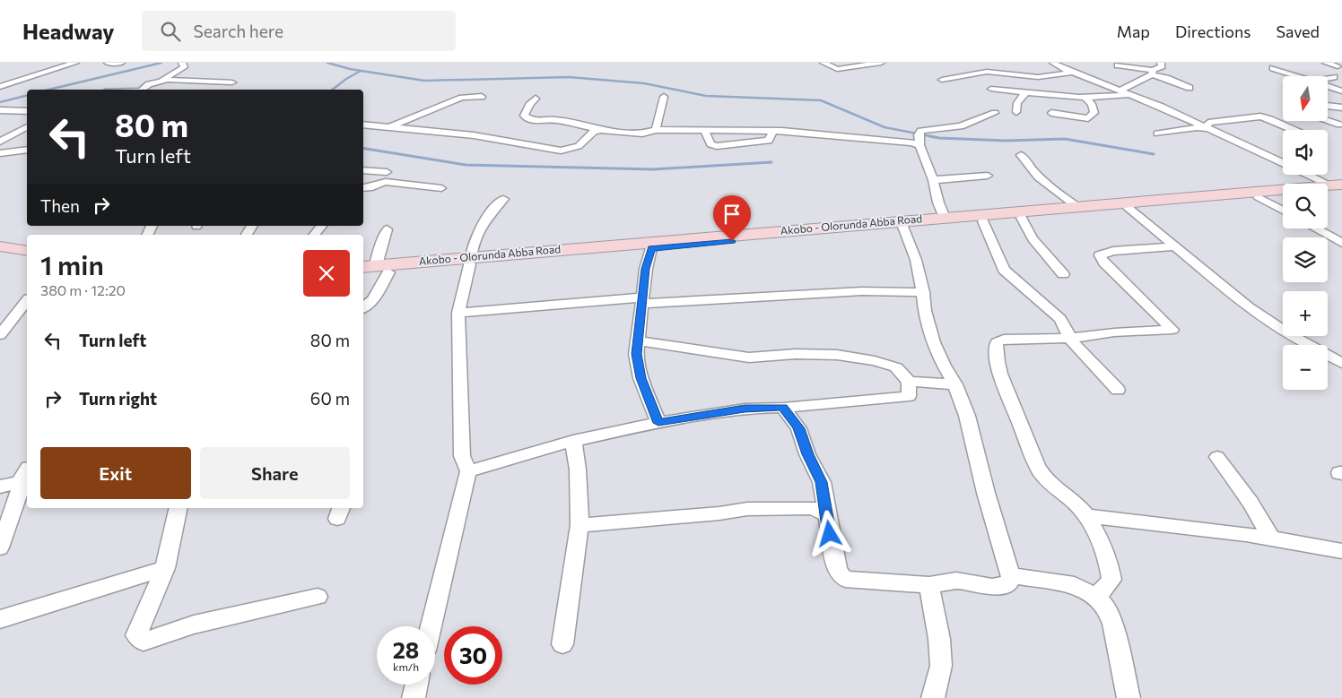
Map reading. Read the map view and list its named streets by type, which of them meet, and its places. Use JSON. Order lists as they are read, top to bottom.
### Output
{
  "streets": {
    "main road": ["Akobo - Olorunda Abba Road"]
  },
  "north": "bottom",
  "page": {
    "header": "Headway",
    "search": "Search here",
    "nav": ["Map", "Directions", "Saved"],
    "map_buttons": ["+", "−"],
    "turn": ["80 m", "Turn left"],
    "then": "Then",
    "heading": ["1 min", "380 m · 12:20"],
    "list": [
      {
        "name": "Turn left",
        "value": "80 m"
      },
      {
        "name": "Turn right",
        "value": "60 m"
      }
    ],
    "buttons": ["Exit", "Share"],
    "speed": "28 km/h",
    "limit": "30"
  }
}
